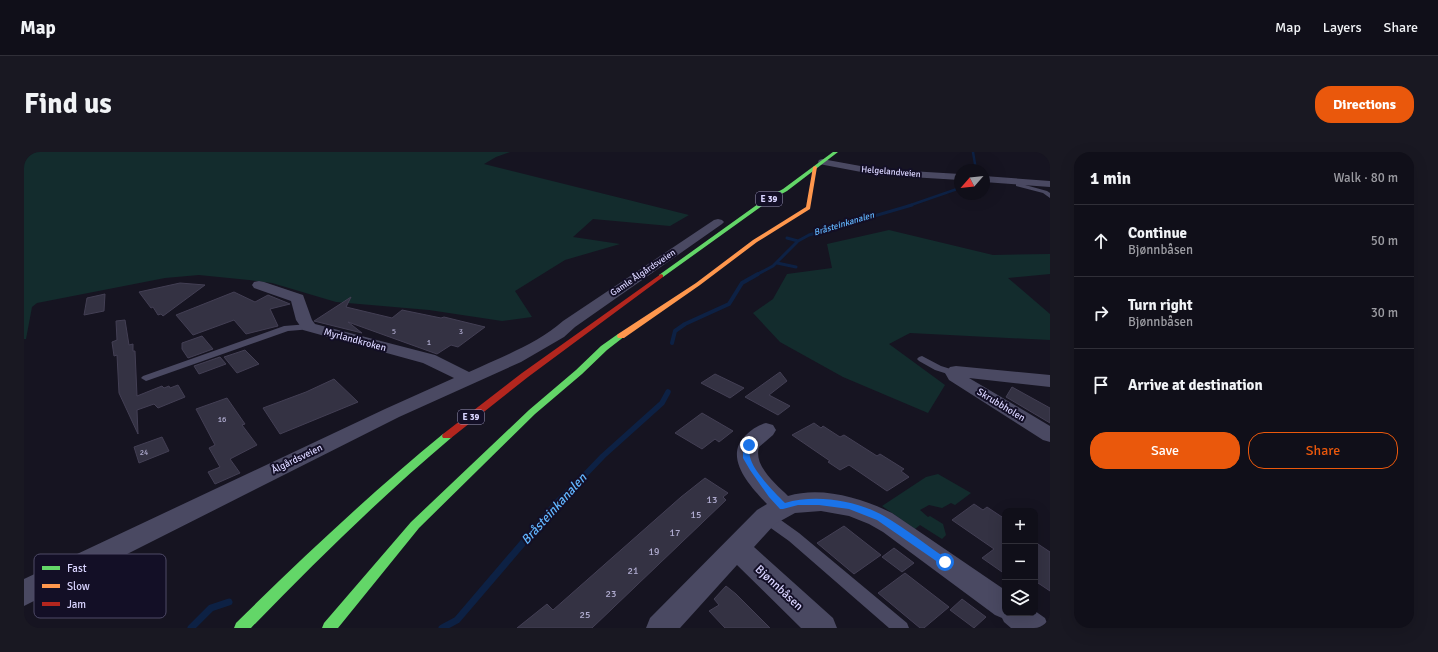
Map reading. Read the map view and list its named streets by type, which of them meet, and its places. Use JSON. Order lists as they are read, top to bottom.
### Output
{
  "streets": {
    "highway": ["E 39"],
    "street": [
      "Helgelandveien",
      "Gamle Ålgårdsveien",
      "Myrlandkroken",
      "Skrubbholen",
      "Ålgårdsveien",
      "Bjønnbåsen"
    ]
  },
  "crossings": [
    ["Helgelandveien", "E 39"],
    ["Gamle Ålgårdsveien", "Ålgårdsveien"],
    ["Myrlandkroken", "Ålgårdsveien"]
  ],
  "water": ["Bråsteinkanalen"],
  "house_numbers": [
    "5",
    "3",
    "1",
    "16",
    "24",
    "13",
    "15",
    "17",
    "19",
    "21",
    "23",
    "25"
  ],
  "legend": ["Fast", "Slow", "Jam"],
  "north": "bottom left",
  "page": {
    "header": "Map",
    "nav": ["Map", "Layers", "Share"],
    "buttons": [
      "Directions",
      ["Save", "Share"]
    ],
    "title": "Find us",
    "heading": ["1 min", "Walk · 80 m"],
    "list": [
      ["Continue", "Bjønnbåsen", "50 m"],
      ["Turn right", "Bjønnbåsen", "30 m"],
      "Arrive at destination"
    ],
    "map_buttons": ["+", "−"]
  }
}
